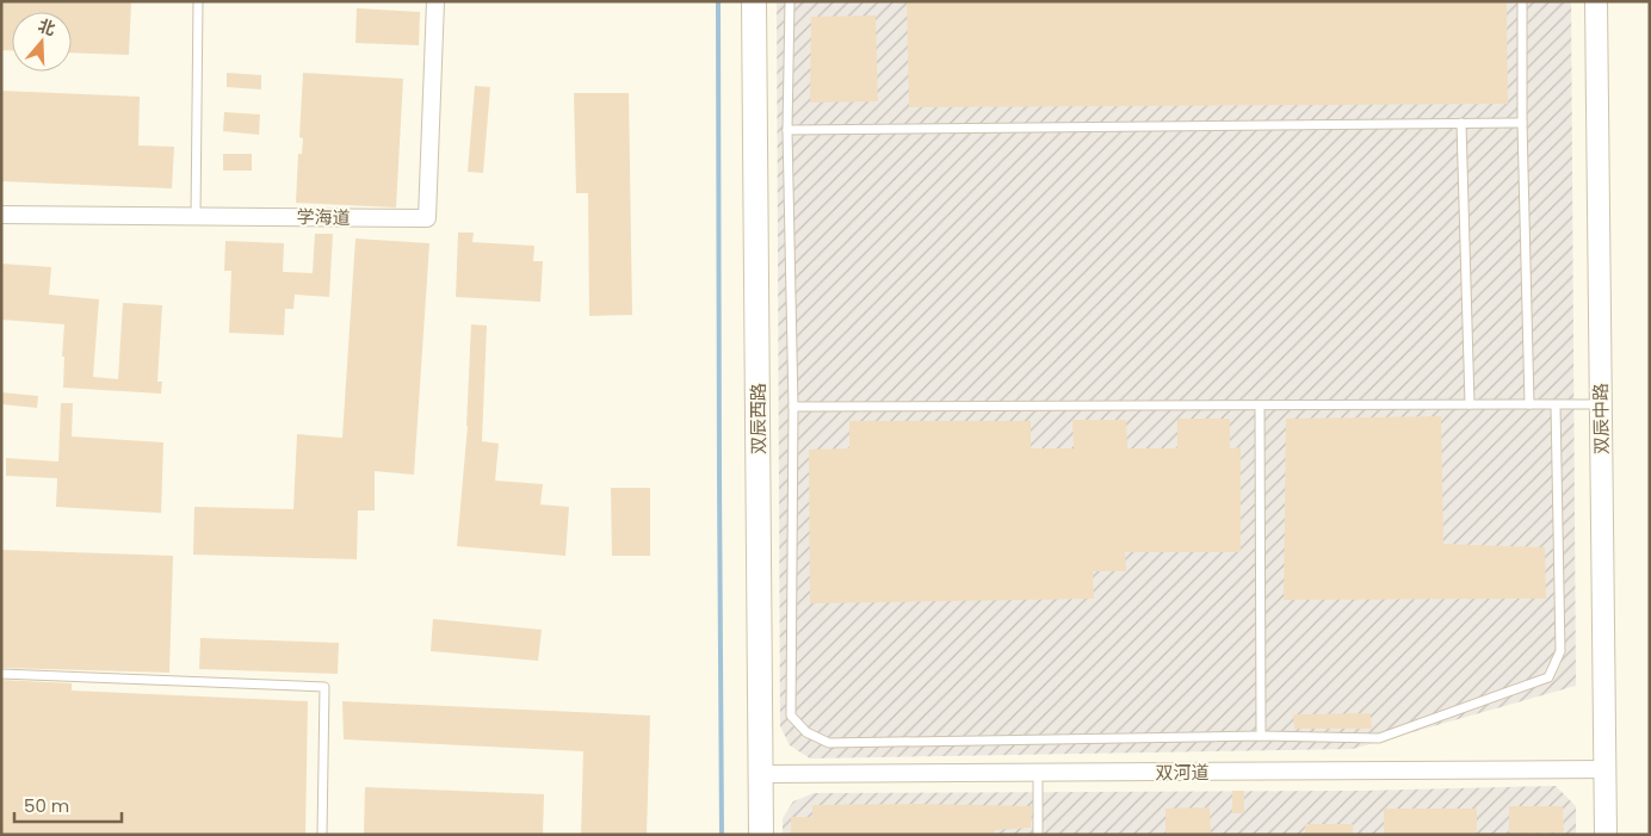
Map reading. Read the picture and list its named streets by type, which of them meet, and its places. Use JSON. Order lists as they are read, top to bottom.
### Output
{
  "streets": {
    "main road": ["双辰西路"],
    "street": ["学海道", "双辰中路", "双河道"]
  },
  "crossings": [
    ["双辰西路", "双河道"],
    ["双辰中路", "双河道"]
  ],
  "scale_bar": "50 m",
  "north": "top"
}
